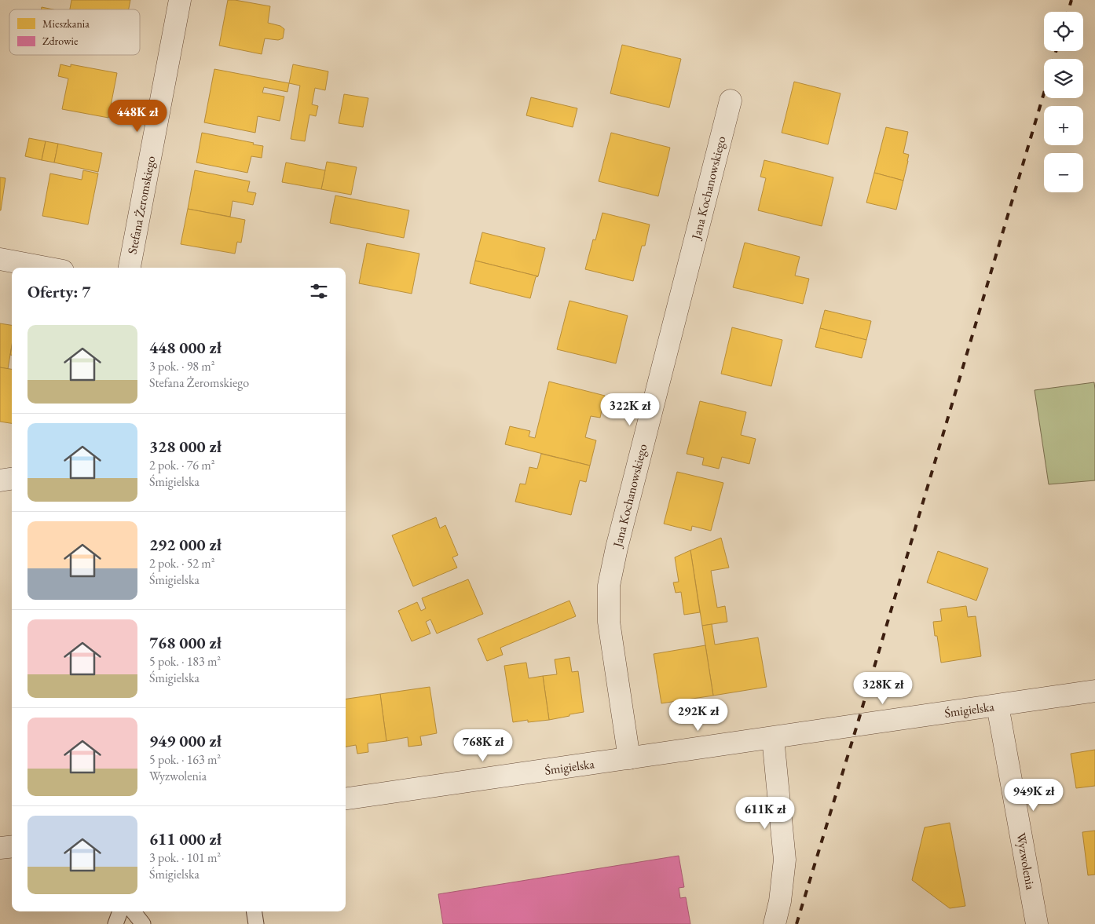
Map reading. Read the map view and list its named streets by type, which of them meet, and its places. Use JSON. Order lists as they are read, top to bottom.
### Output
{
  "streets": {
    "street": [
      "Jana Kochanowskiego",
      "Stefana Żeromskiego",
      "Śmigielska",
      "Wyzwolenia"
    ]
  },
  "crossings": [
    ["Jana Kochanowskiego", "Śmigielska"],
    ["Śmigielska", "Wyzwolenia"]
  ],
  "legend": ["Mieszkania", "Zdrowie"],
  "page": {
    "map_buttons": ["+", "−"],
    "price": [
      "448K zł",
      "322K zł",
      "328K zł",
      "292K zł",
      "768K zł",
      "949K zł",
      "611K zł"
    ],
    "heading": "Oferty: 7",
    "list": [
      {
        "name": "448 000 zł",
        "note": "3 pok. · 98 m² · Stefana Żeromskiego"
      },
      {
        "name": "328 000 zł",
        "note": "2 pok. · 76 m² · Śmigielska"
      },
      {
        "name": "292 000 zł",
        "note": "2 pok. · 52 m² · Śmigielska"
      },
      {
        "name": "768 000 zł",
        "note": "5 pok. · 183 m² · Śmigielska"
      },
      {
        "name": "949 000 zł",
        "note": "5 pok. · 163 m² · Wyzwolenia"
      },
      {
        "name": "611 000 zł",
        "note": "3 pok. · 101 m² · Śmigielska"
      }
    ]
  }
}
